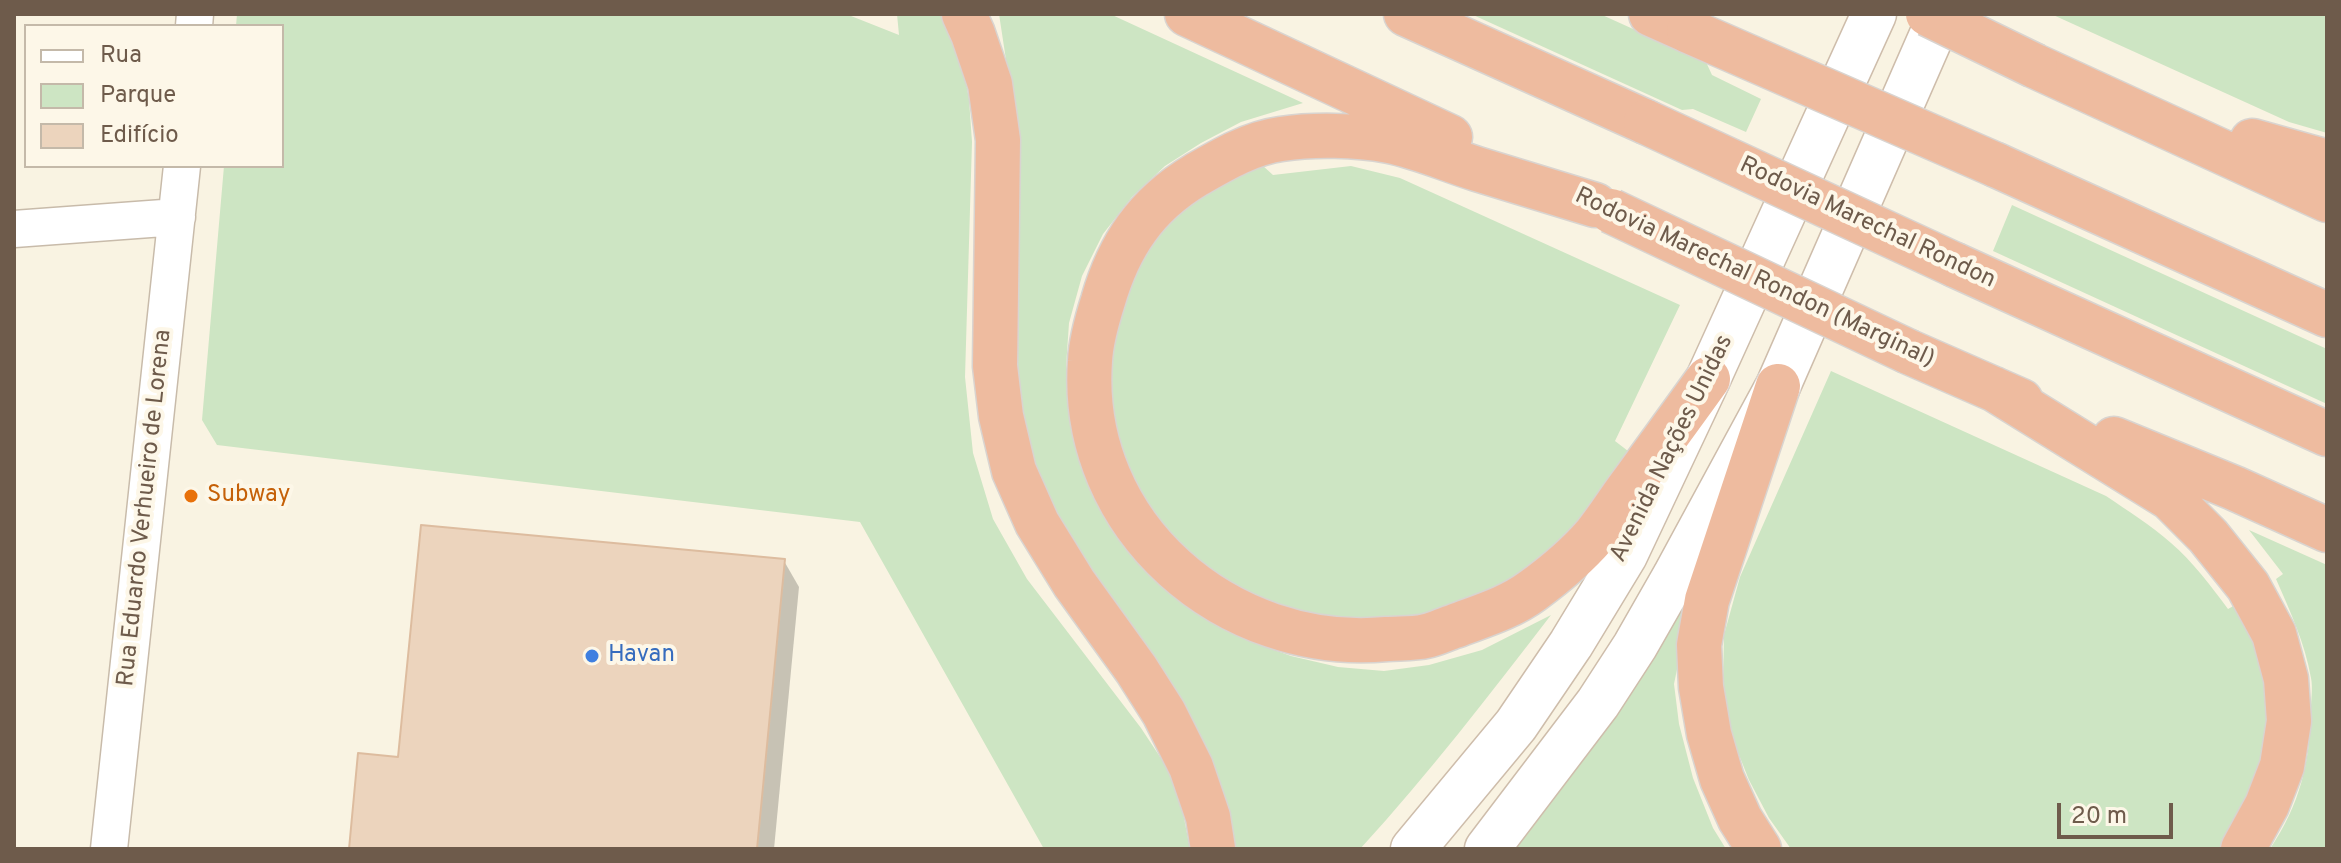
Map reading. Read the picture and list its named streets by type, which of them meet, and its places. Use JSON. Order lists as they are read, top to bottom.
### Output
{
  "streets": {
    "highway": ["Rodovia Marechal Rondon", "Rodovia Marechal Rondon (Marginal)"],
    "main road": ["Avenida Nações Unidas"],
    "street": ["Rua Eduardo Verhueiro de Lorena"]
  },
  "places": ["Subway", "Havan"],
  "legend": ["Rua", "Parque", "Edifício"],
  "scale_bar": "20 m"
}
